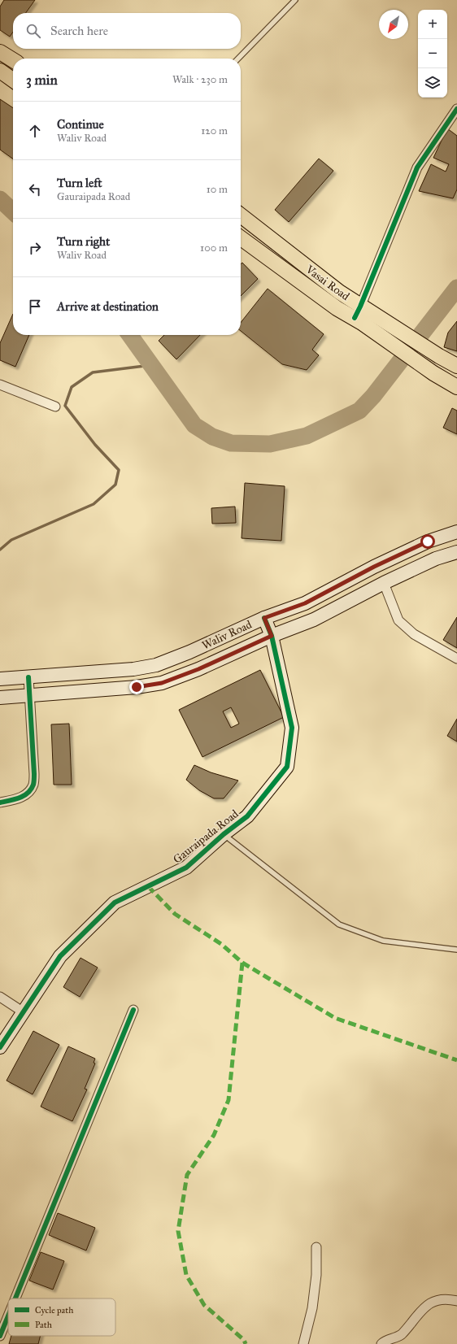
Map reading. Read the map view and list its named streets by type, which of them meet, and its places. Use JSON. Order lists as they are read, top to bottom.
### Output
{
  "streets": {
    "main road": ["Vasai Road", "Waliv Road", "Gauraipada Road"]
  },
  "crossings": [
    ["Waliv Road", "Gauraipada Road"]
  ],
  "legend": ["Cycle path", "Path"],
  "north": "bottom left",
  "page": {
    "map_buttons": ["+", "−"],
    "search": "Search here",
    "heading": ["3 min", "Walk · 230 m"],
    "list": [
      ["Continue", "Waliv Road", "120 m"],
      ["Turn left", "Gauraipada Road", "10 m"],
      ["Turn right", "Waliv Road", "100 m"],
      "Arrive at destination"
    ]
  }
}
